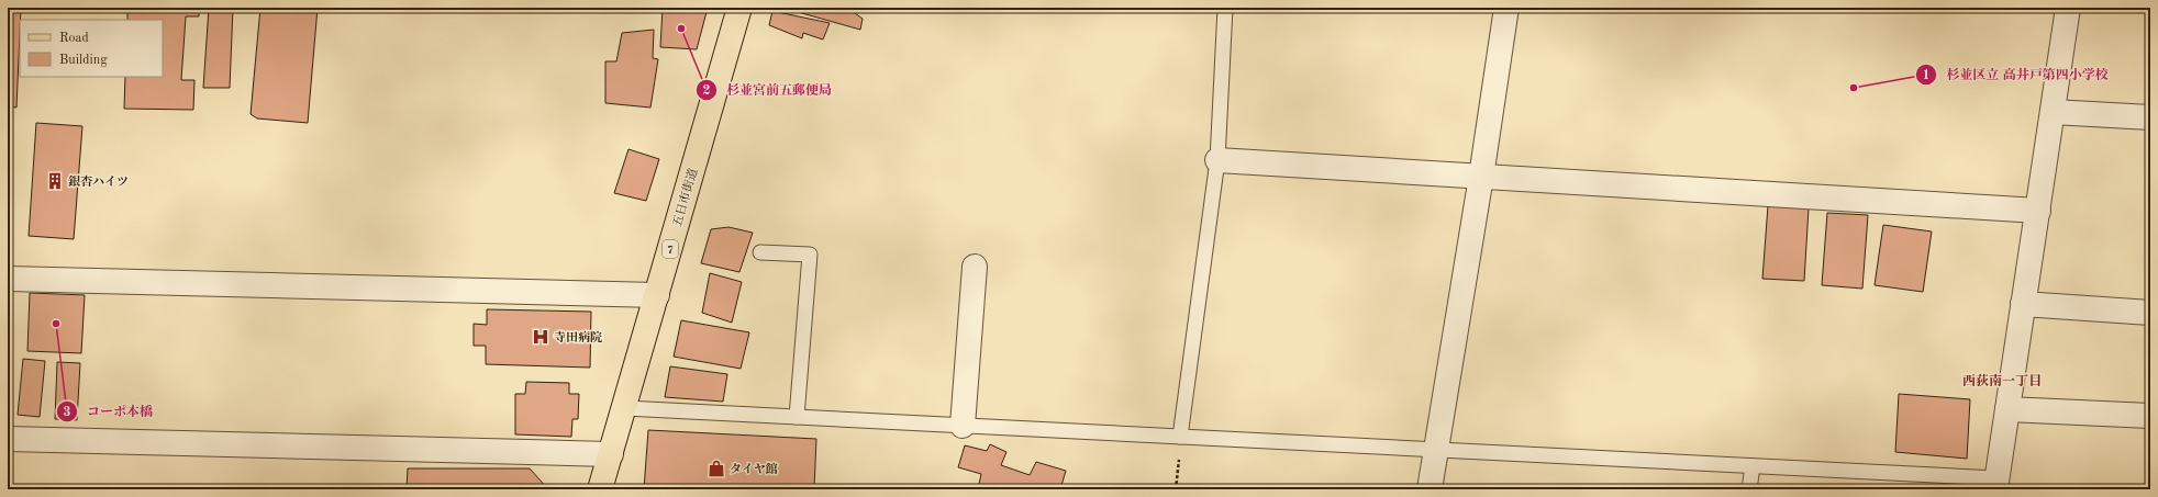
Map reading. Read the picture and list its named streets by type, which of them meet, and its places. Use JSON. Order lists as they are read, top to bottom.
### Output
{
  "streets": {
    "main road": ["五日市街道", "7"]
  },
  "districts": ["西荻南一丁目"],
  "places": {
    "other": ["杉並宮前五郵便局", "杉並区立 高井戸第四小学校", "コーポ本橋"],
    "building": ["銀杏ハイツ"],
    "hospital": ["寺田病院"],
    "shop": ["タイヤ館"]
  },
  "legend": ["Road", "Building"]
}
